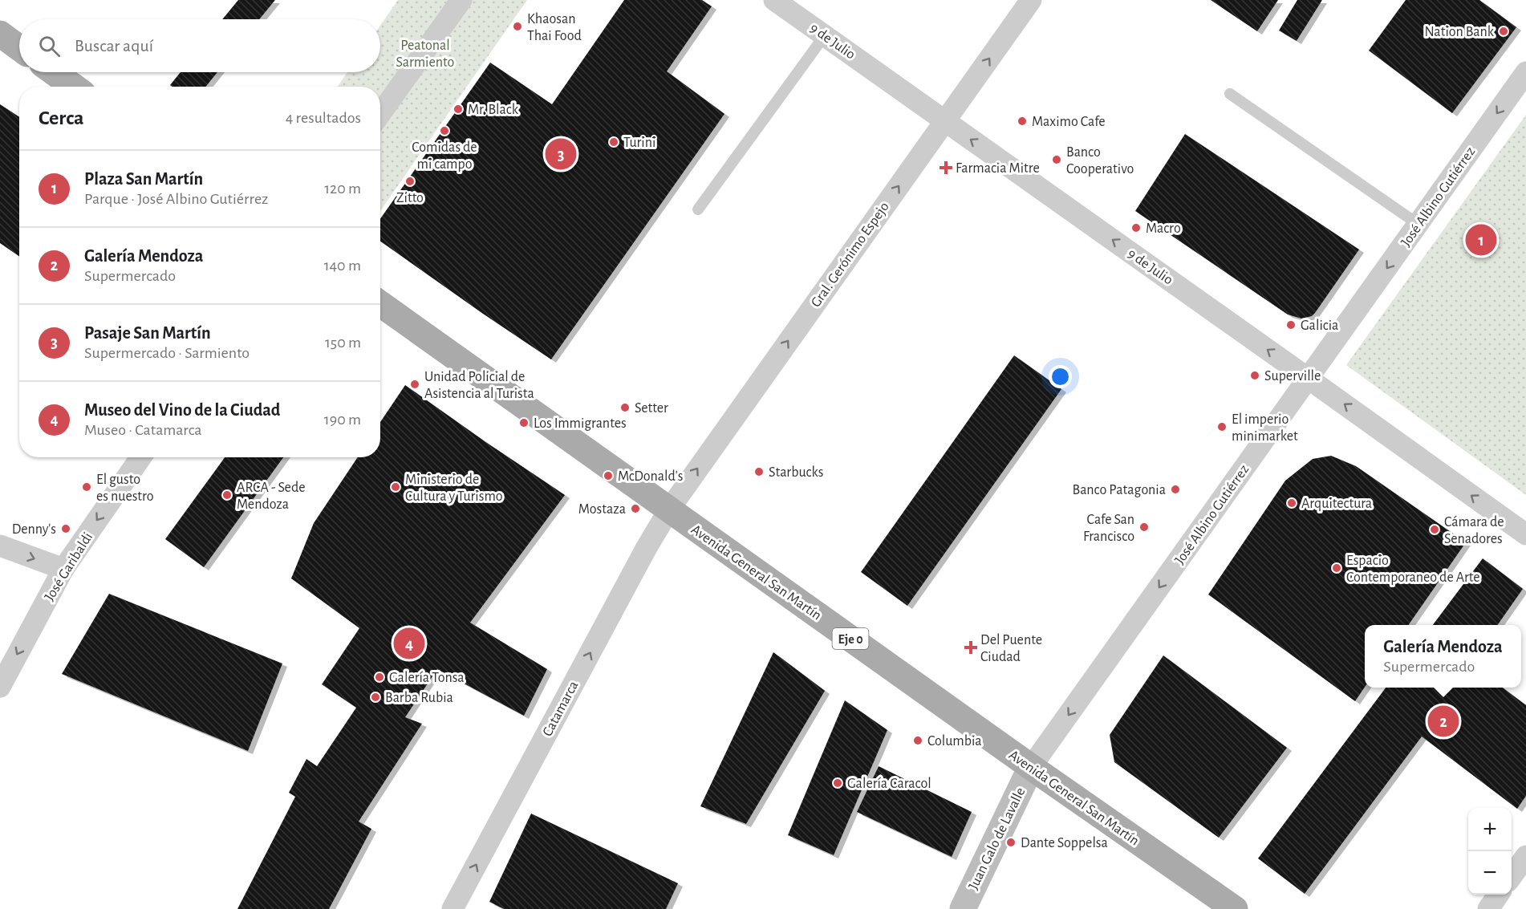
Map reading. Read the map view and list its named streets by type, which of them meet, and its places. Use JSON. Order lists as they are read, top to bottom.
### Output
{
  "streets": {
    "main road": ["Avenida General San Martín", "Eje 0"],
    "street": [
      "9 de Julio",
      "José Albino Gutiérrez",
      "Gral. Gerónimo Espejo",
      "José Garibaldi",
      "Catamarca",
      "Juan Galo de Lavalle"
    ]
  },
  "crossings": [
    ["9 de Julio", "José Albino Gutiérrez"],
    ["9 de Julio", "Gral. Gerónimo Espejo"],
    ["José Albino Gutiérrez", "Avenida General San Martín"],
    ["José Albino Gutiérrez", "Juan Galo de Lavalle"],
    ["Gral. Gerónimo Espejo", "Avenida General San Martín"],
    ["Gral. Gerónimo Espejo", "Catamarca"],
    ["Avenida General San Martín", "Catamarca"],
    ["Avenida General San Martín", "Juan Galo de Lavalle"]
  ],
  "one_way": [
    "9 de Julio",
    "José Albino Gutiérrez",
    "Gral. Gerónimo Espejo",
    "José Garibaldi",
    "Catamarca"
  ],
  "parks": ["Peatonal Sarmiento"],
  "places": {
    "other": [
      "Khaosan Thai Food",
      "Nation Bank",
      "Mr. Black",
      "Maximo Cafe",
      "Comidas de mi campo",
      "Turini",
      "Banco Cooperativo",
      "Zitto",
      "Macro",
      "Galicia",
      "Superville",
      "Unidad Policial de Asistencia al Turista",
      "Setter",
      "Los Immigrantes",
      "El imperio minimarket",
      "Starbucks",
      "McDonald's",
      "El gusto es nuestro",
      "Ministerio de Cultura y Turismo",
      "Banco Patagonia",
      "ARCA - Sede Mendoza",
      "Arquitectura",
      "Mostaza",
      "Cafe San Francisco",
      "Denny's",
      "Cámara de Senadores",
      "Espacio Contemporaneo de Arte",
      "Galería Tonsa",
      "Barba Rubia",
      "Columbia",
      "Galería Caracol",
      "Dante Soppelsa"
    ],
    "health": ["Farmacia Mitre", "Del Puente Ciudad"]
  },
  "page": {
    "search": "Buscar aquí",
    "heading": ["Cerca", "4 resultados"],
    "pins": [
      "3",
      "1",
      "4",
      "2"
    ],
    "list": [
      {
        "mark": "1",
        "name": "Plaza San Martín",
        "note": "Parque · José Albino Gutiérrez",
        "value": "120 m"
      },
      {
        "mark": "2",
        "name": "Galería Mendoza",
        "note": "Supermercado",
        "value": "140 m"
      },
      {
        "mark": "3",
        "name": "Pasaje San Martín",
        "note": "Supermercado · Sarmiento",
        "value": "150 m"
      },
      {
        "mark": "4",
        "name": "Museo del Vino de la Ciudad",
        "note": "Museo · Catamarca",
        "value": "190 m"
      }
    ],
    "popup": ["Galería Mendoza", "Supermercado"],
    "map_buttons": ["+", "−"]
  }
}
